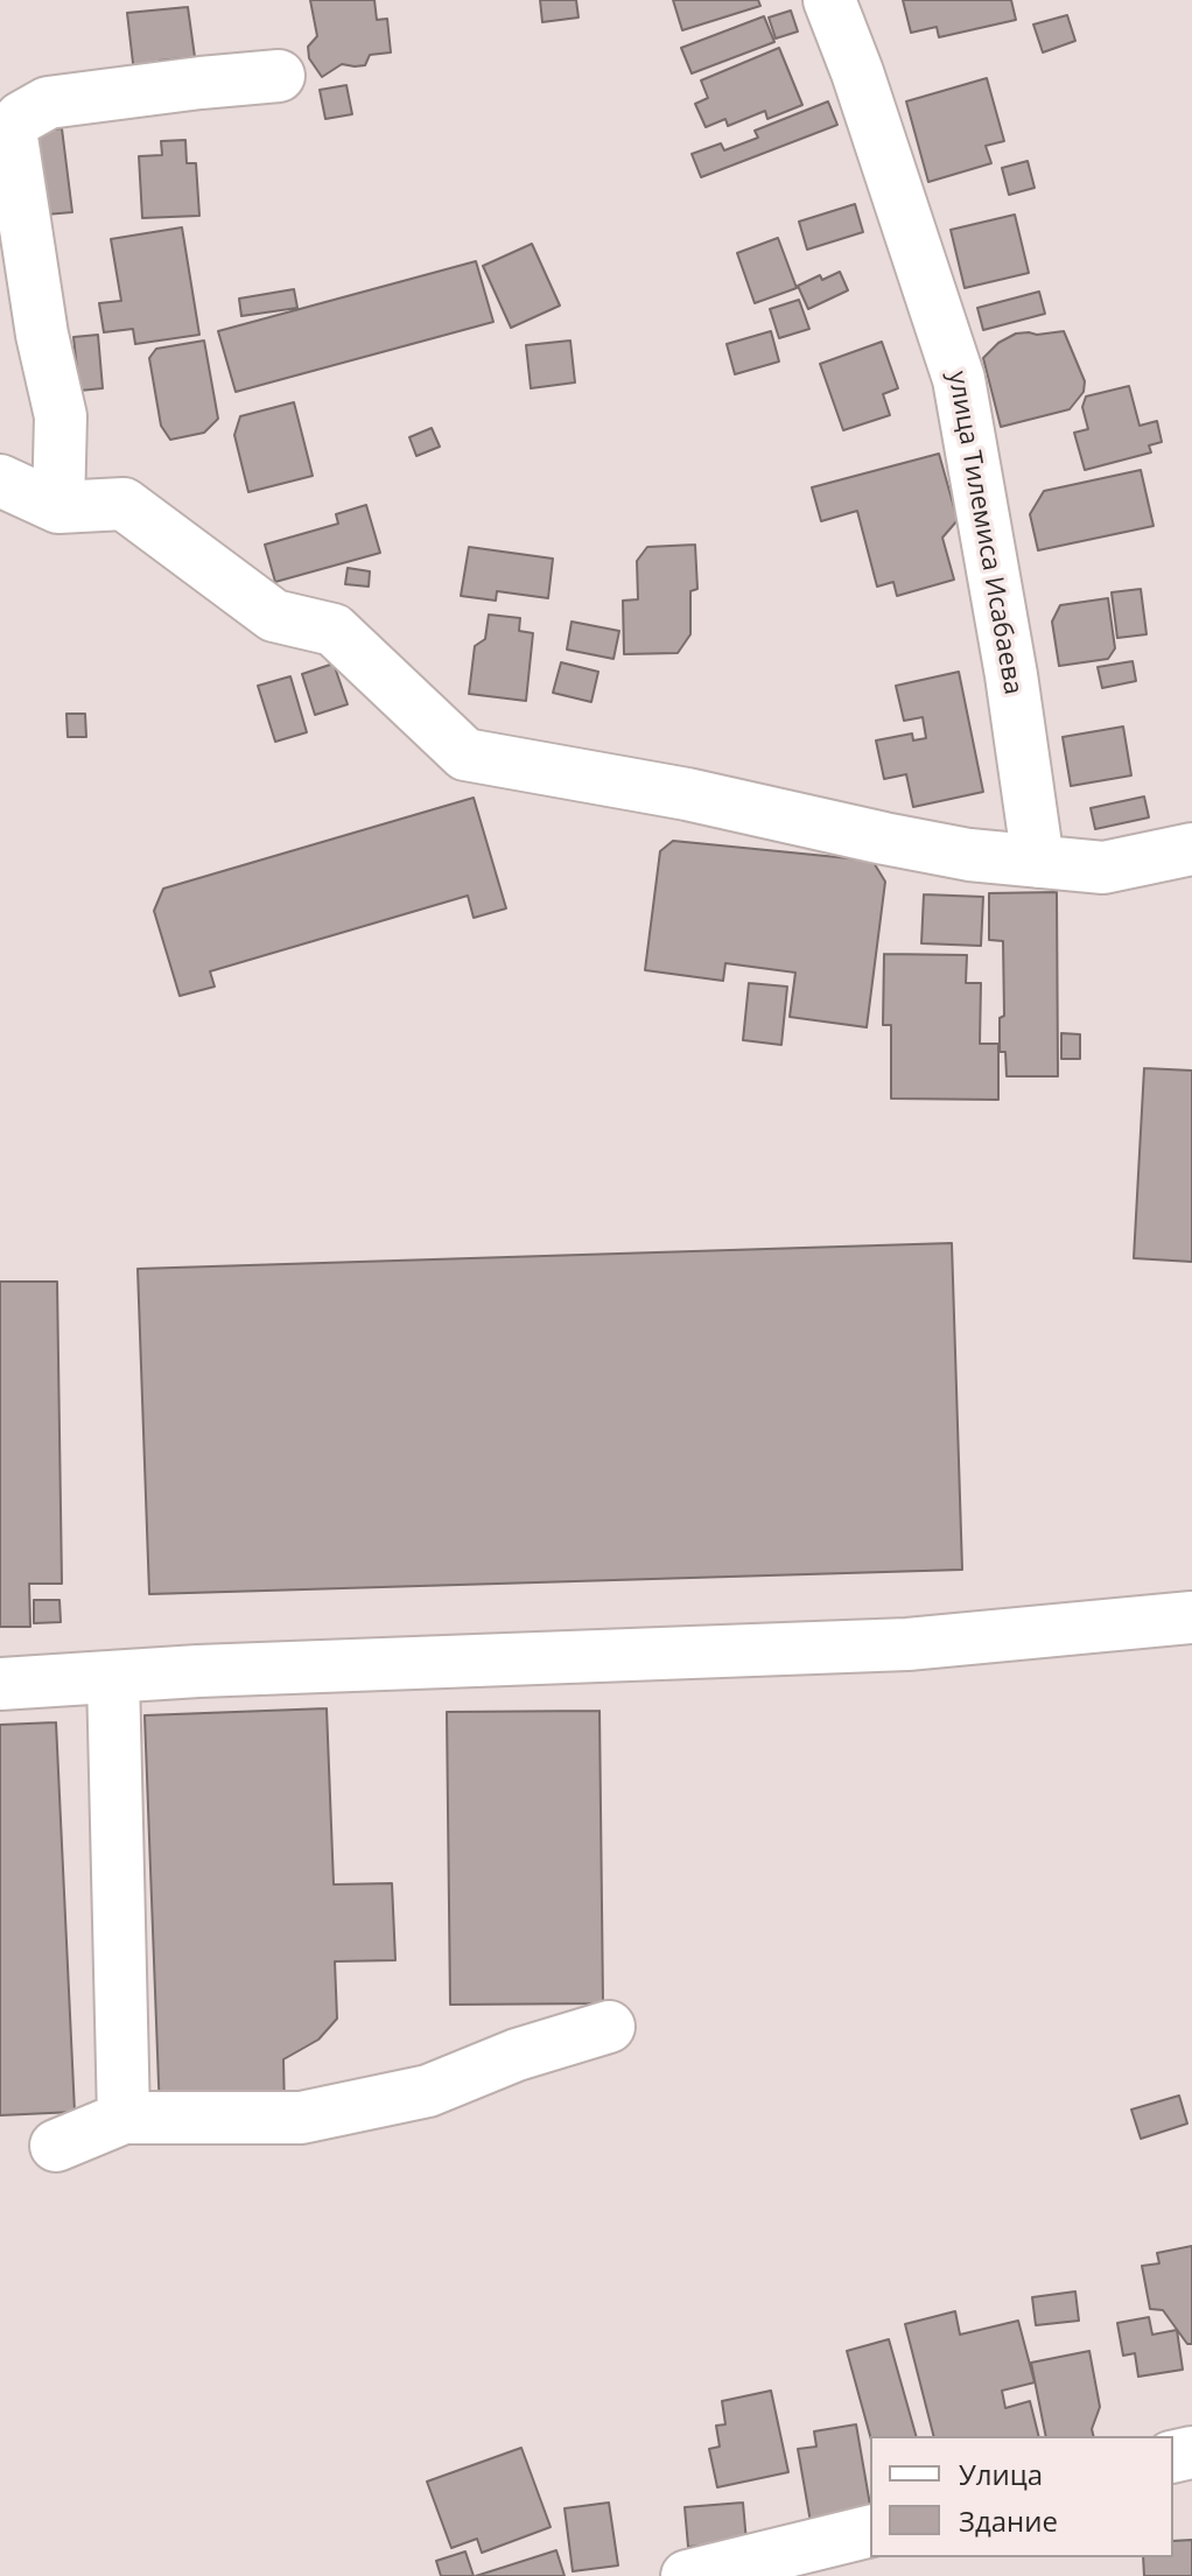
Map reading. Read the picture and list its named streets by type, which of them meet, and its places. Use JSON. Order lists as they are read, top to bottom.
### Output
{
  "streets": {
    "street": ["улица Тилемиса Исабаева"]
  },
  "legend": ["Улица", "Здание"]
}
